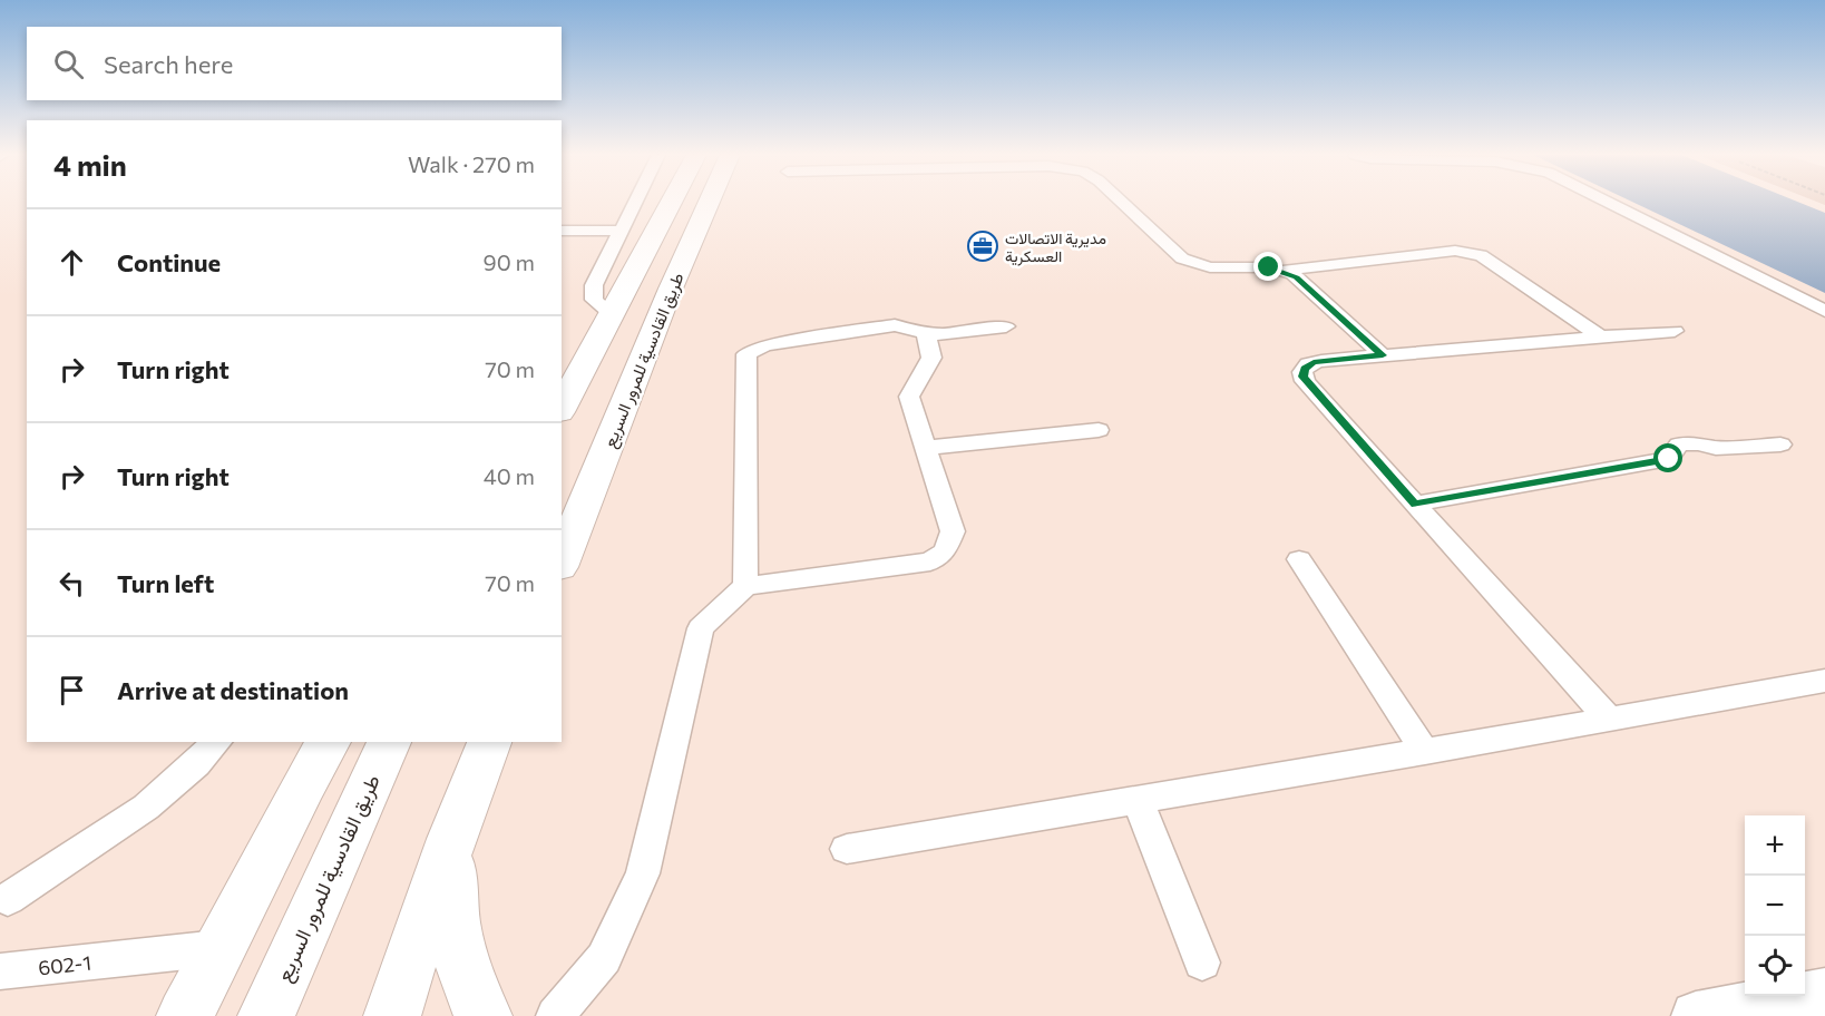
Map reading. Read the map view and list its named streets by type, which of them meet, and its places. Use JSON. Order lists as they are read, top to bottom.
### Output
{
  "streets": {
    "highway": ["طريق القادسية للمرور السريع"],
    "lane": ["602-1"]
  },
  "places": {
    "office": ["مديرية الاتصالات العسكرية"]
  },
  "page": {
    "search": "Search here",
    "heading": ["4 min", "Walk · 270 m"],
    "list": [
      ["Continue", "90 m"],
      ["Turn right", "70 m"],
      ["Turn right", "40 m"],
      ["Turn left", "70 m"],
      "Arrive at destination"
    ],
    "map_buttons": ["+", "−"]
  }
}
